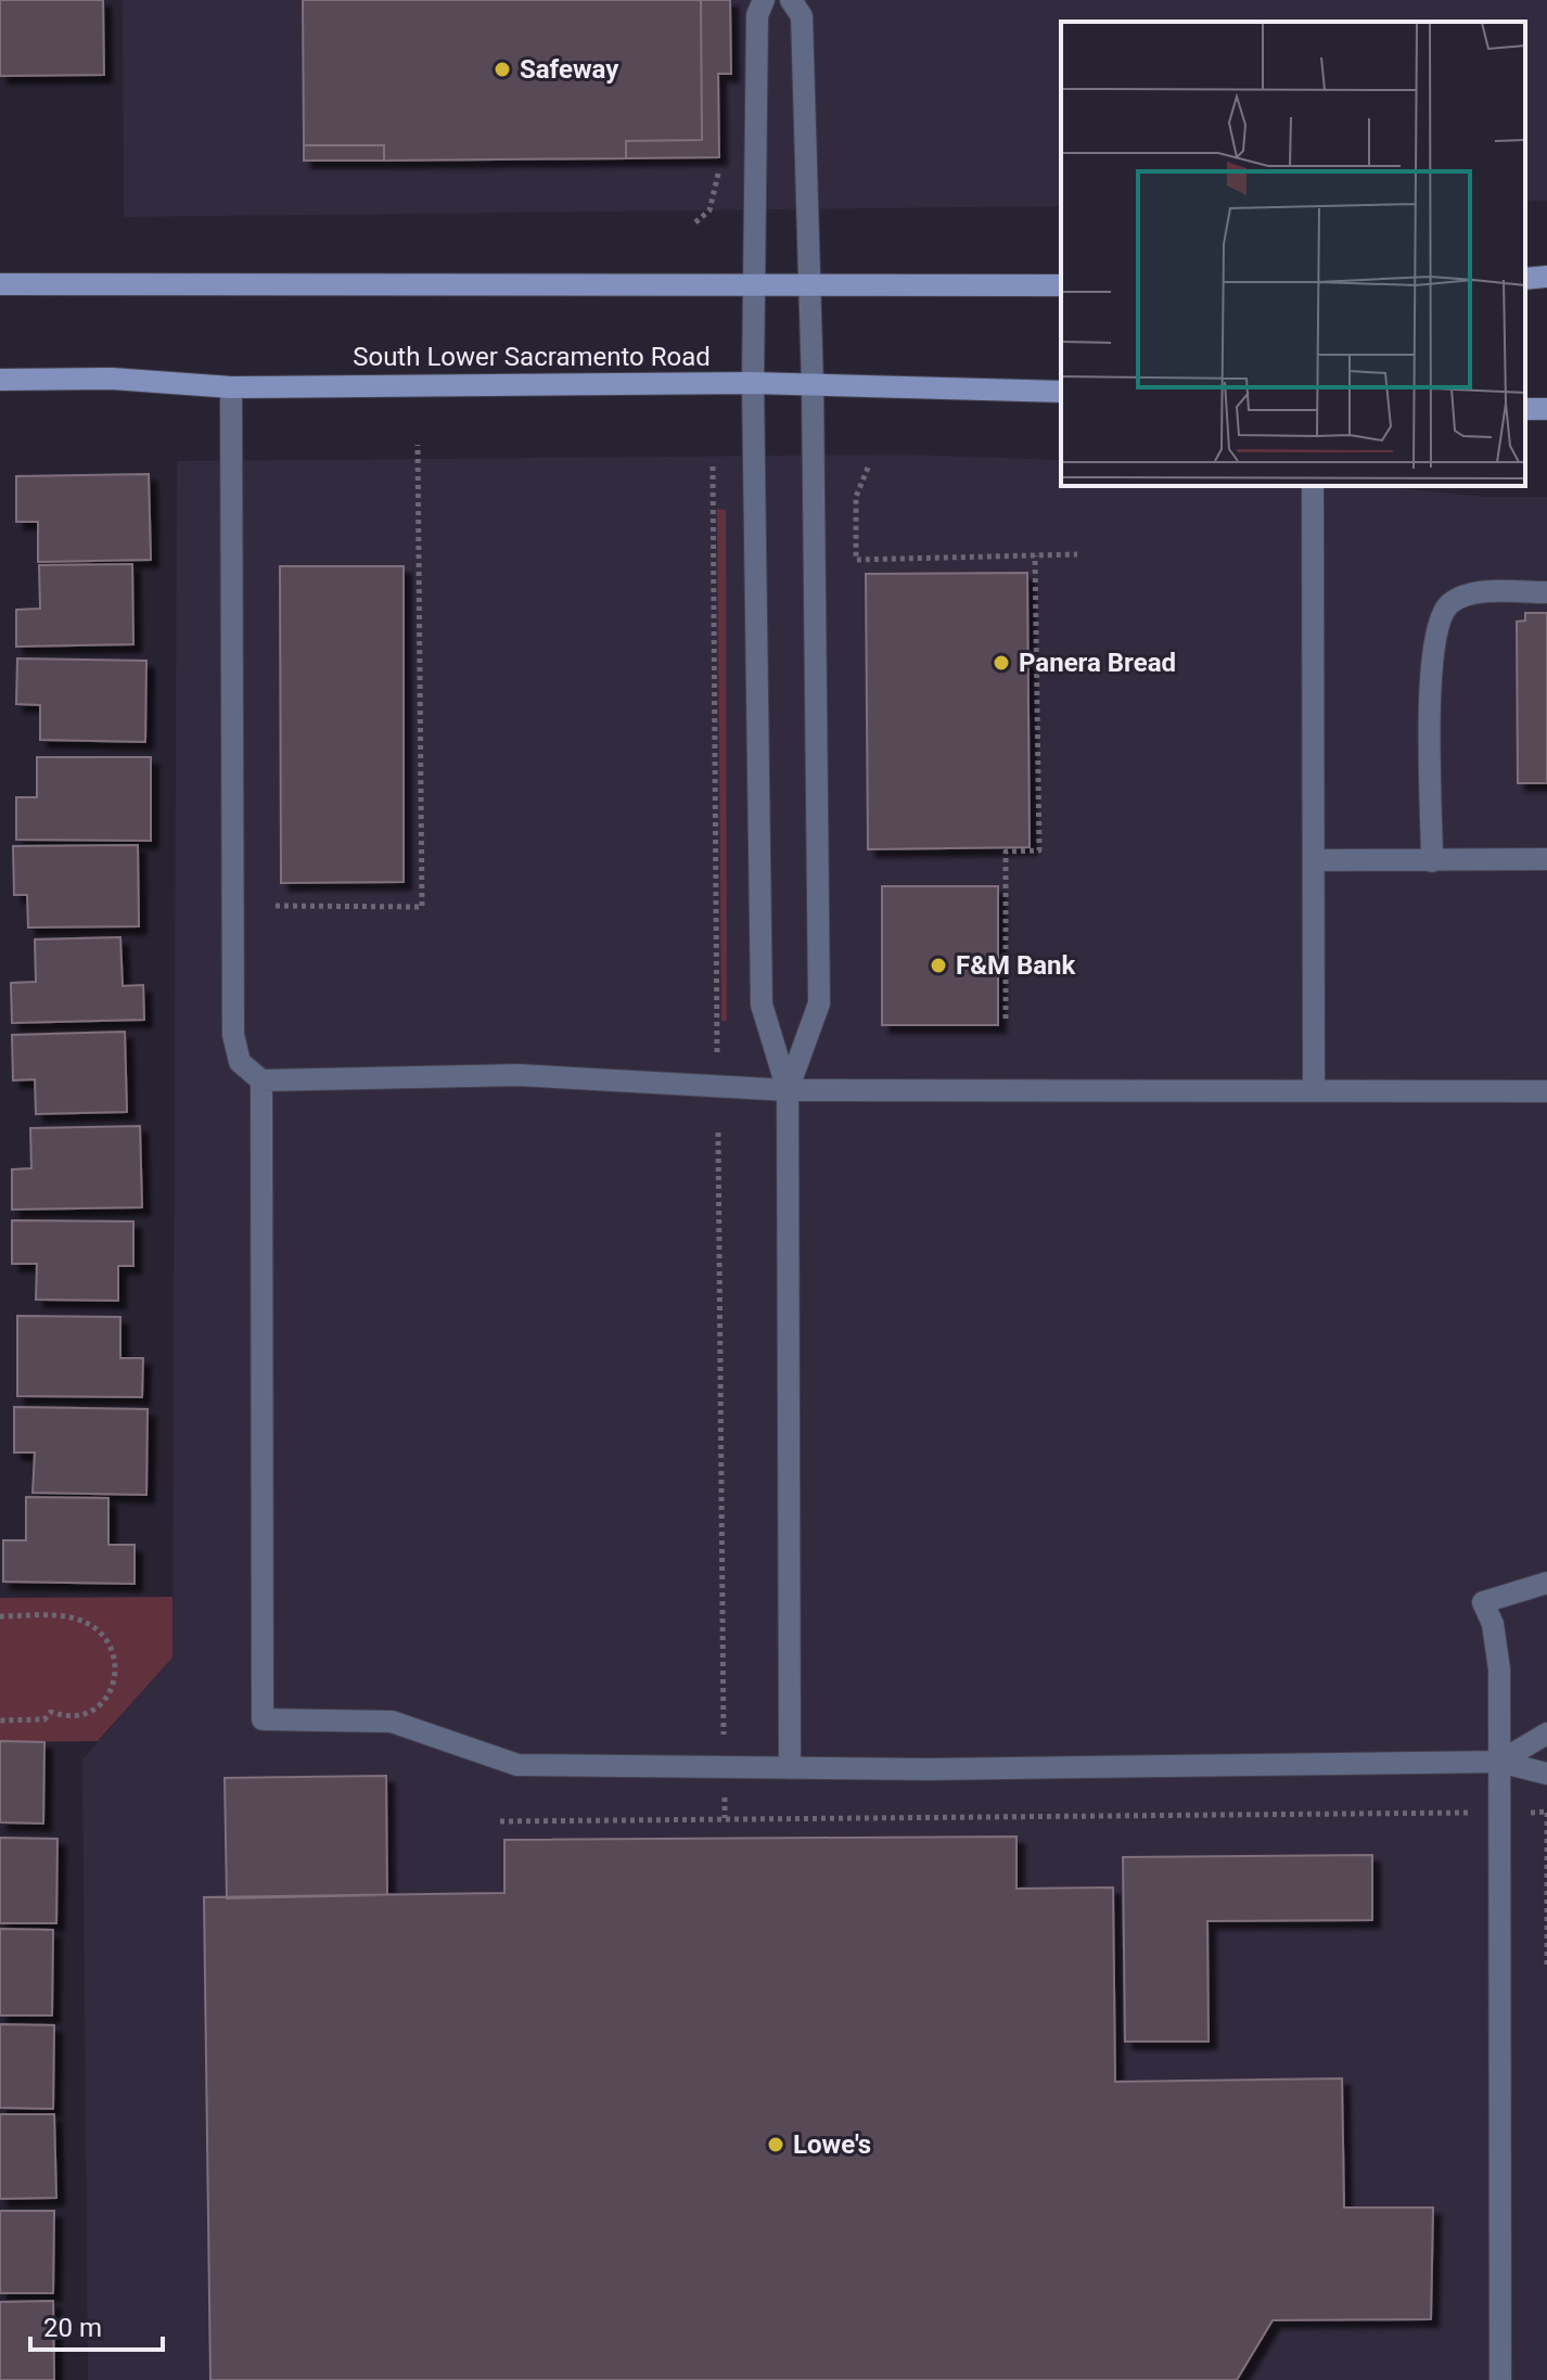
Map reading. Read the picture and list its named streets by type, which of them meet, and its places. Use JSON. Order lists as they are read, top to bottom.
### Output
{
  "streets": {
    "main road": ["South Lower Sacramento Road"]
  },
  "places": [
    "Safeway",
    "Panera Bread",
    "F&M Bank",
    "Lowe's"
  ],
  "scale_bar": "20 m"
}
